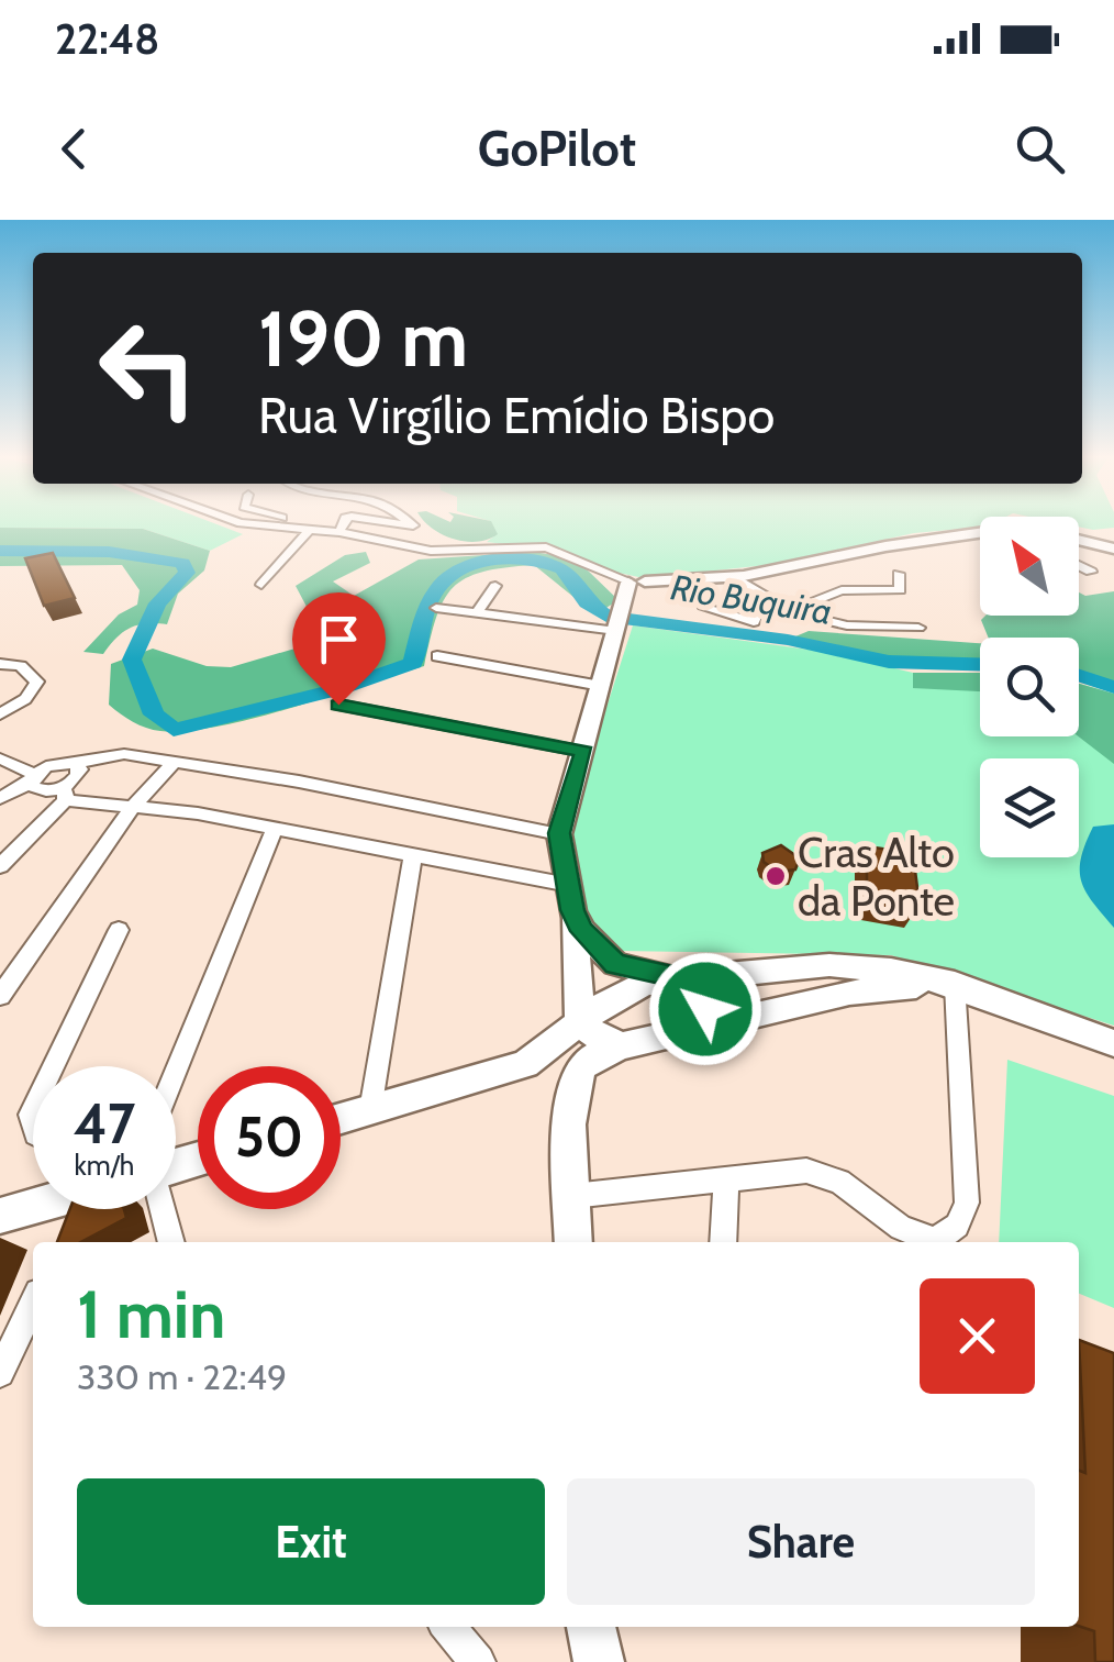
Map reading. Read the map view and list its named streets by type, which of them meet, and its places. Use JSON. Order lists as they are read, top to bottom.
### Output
{
  "water": ["Rio Buquira"],
  "places": ["Cras Alto da Ponte"],
  "north": "top left",
  "page": {
    "status": "22:48",
    "header": "GoPilot",
    "turn": ["190 m", "Rua Virgílio Emídio Bispo"],
    "speed": "47 km/h",
    "limit": "50",
    "heading": ["1 min", "330 m · 22:49"],
    "buttons": ["Exit", "Share"]
  }
}
